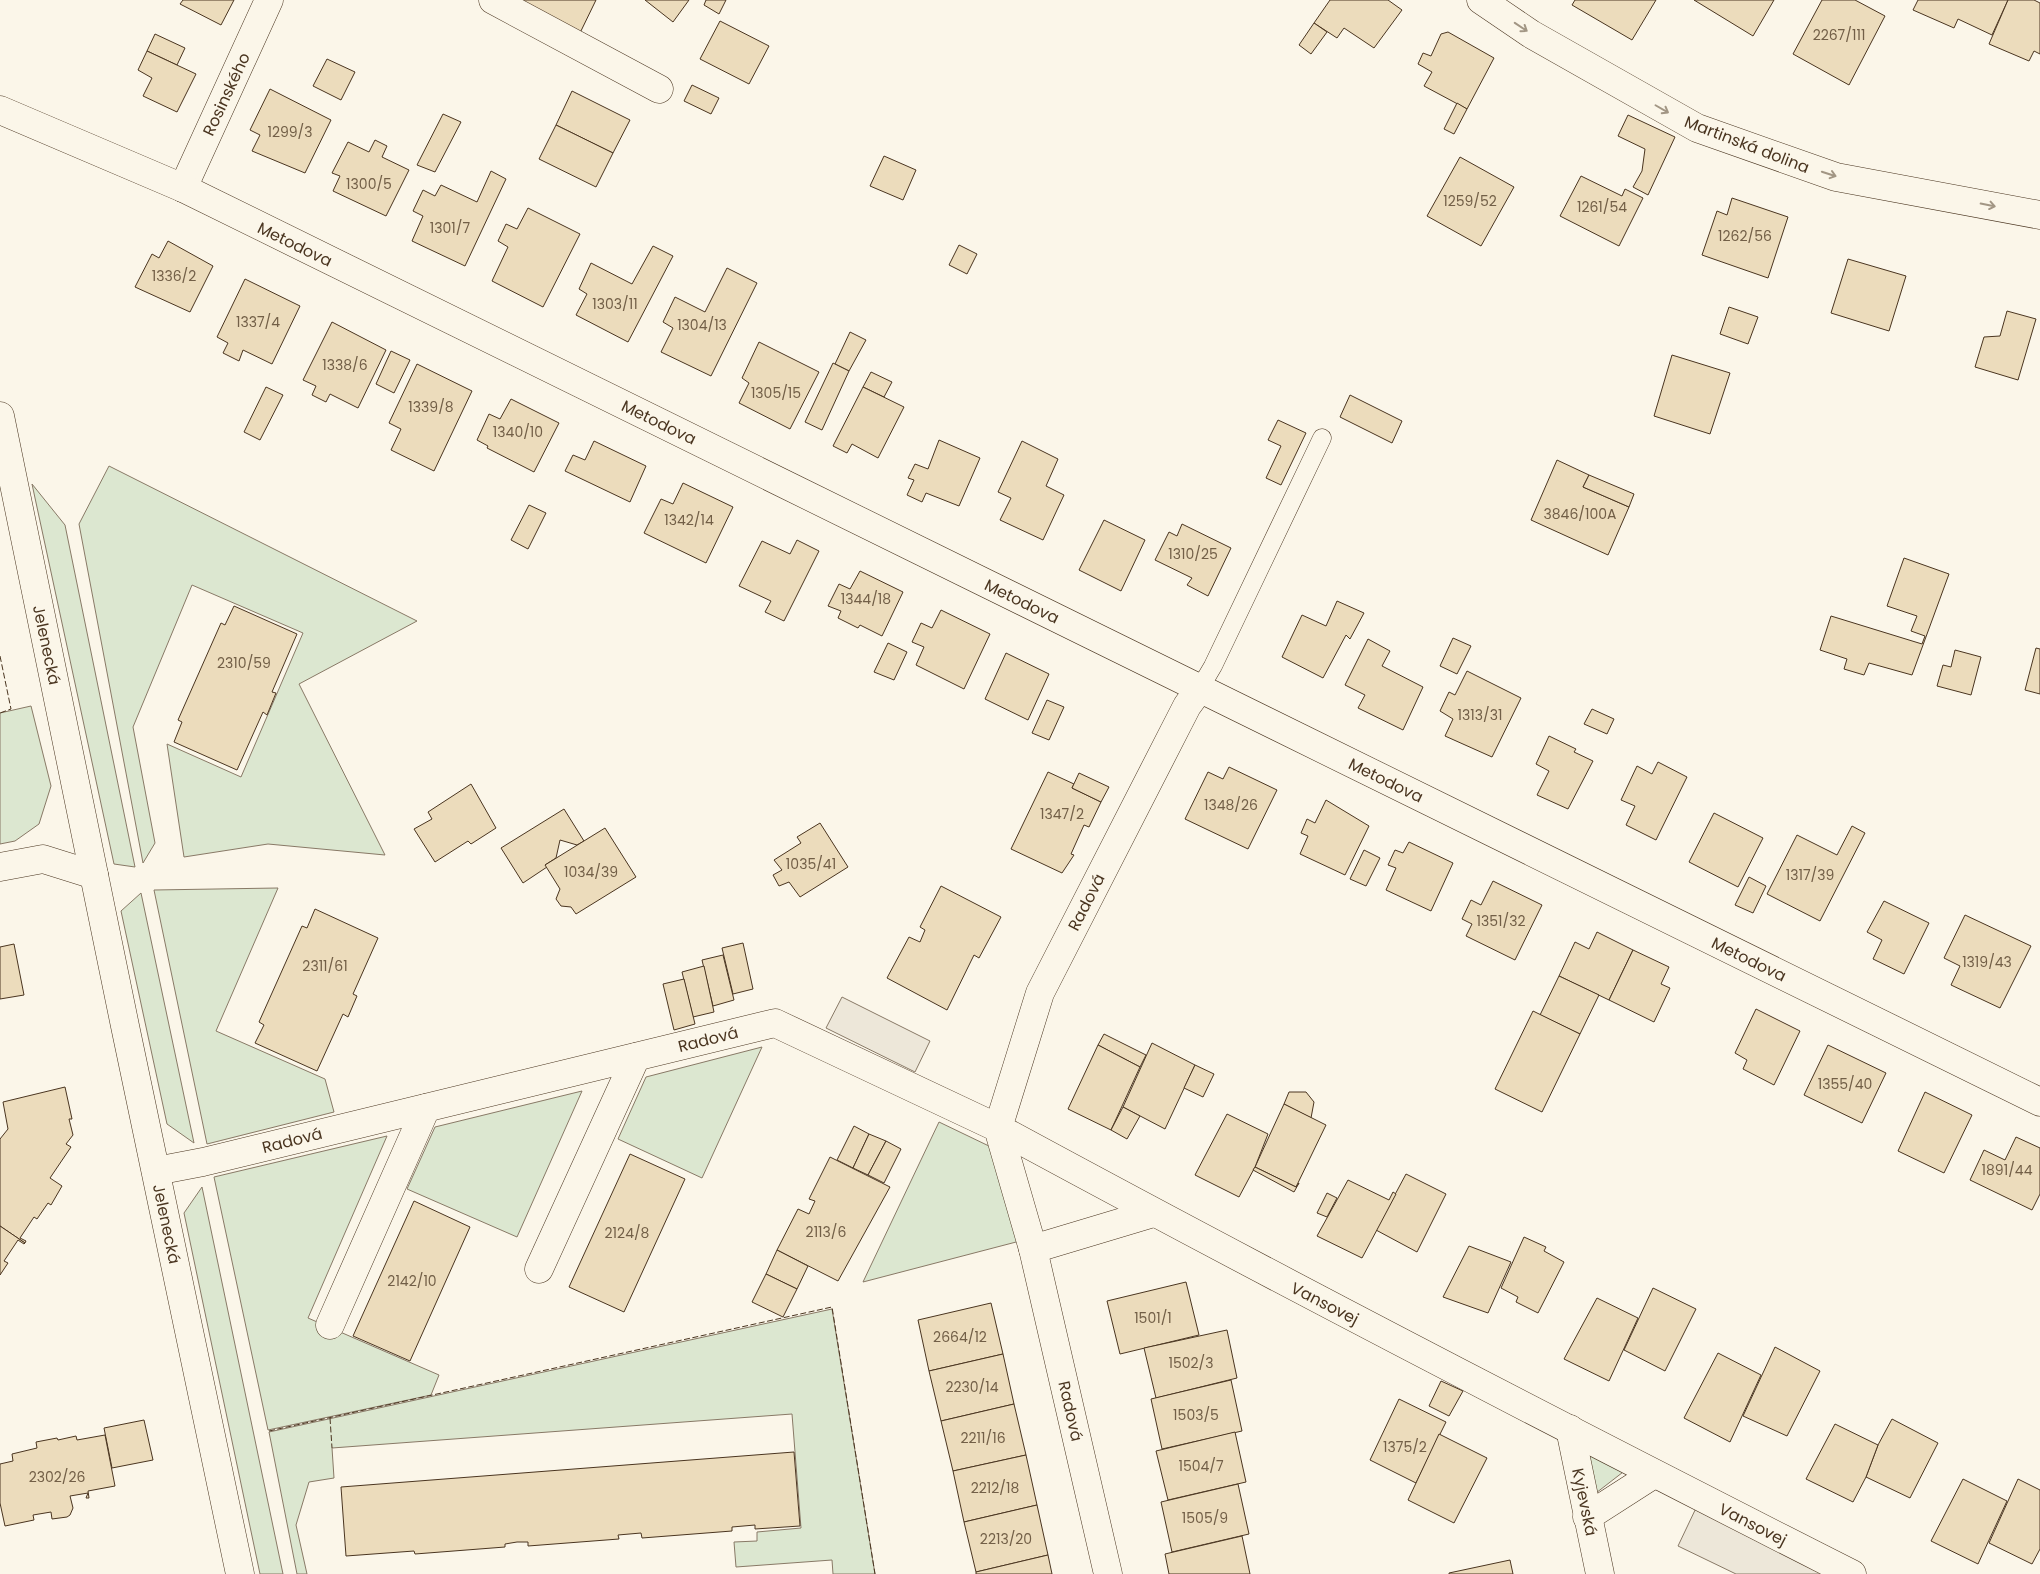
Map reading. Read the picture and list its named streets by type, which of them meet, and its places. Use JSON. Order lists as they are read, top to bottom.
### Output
{
  "streets": {
    "street": [
      "Rosinského",
      "Martinská dolina",
      "Metodova",
      "Jelenecká",
      "Radová",
      "Vansovej",
      "Kyjevská"
    ]
  },
  "crossings": [
    ["Rosinského", "Metodova"],
    ["Metodova", "Radová"],
    ["Jelenecká", "Radová"],
    ["Radová", "Vansovej"],
    ["Vansovej", "Kyjevská"]
  ],
  "one_way": ["Martinská dolina"],
  "house_numbers": [
    "2267/111",
    "1299/3",
    "1300/5",
    "1259/52",
    "1261/54",
    "1301/7",
    "1262/56",
    "1336/2",
    "1303/11",
    "1337/4",
    "1304/13",
    "1338/6",
    "1305/15",
    "1339/8",
    "1340/10",
    "3846/100A",
    "1342/14",
    "1310/25",
    "1344/18",
    "2310/59",
    "1313/31",
    "1348/26",
    "1347/2",
    "1035/41",
    "1034/39",
    "1317/39",
    "1351/32",
    "1319/43",
    "2311/61",
    "1355/40",
    "1891/44",
    "2113/6",
    "2124/8",
    "2142/10",
    "1501/1",
    "2664/12",
    "1502/3",
    "2230/14",
    "1503/5",
    "2211/16",
    "1375/2",
    "1504/7",
    "2302/26",
    "2212/18",
    "1505/9",
    "2213/20"
  ]
}
